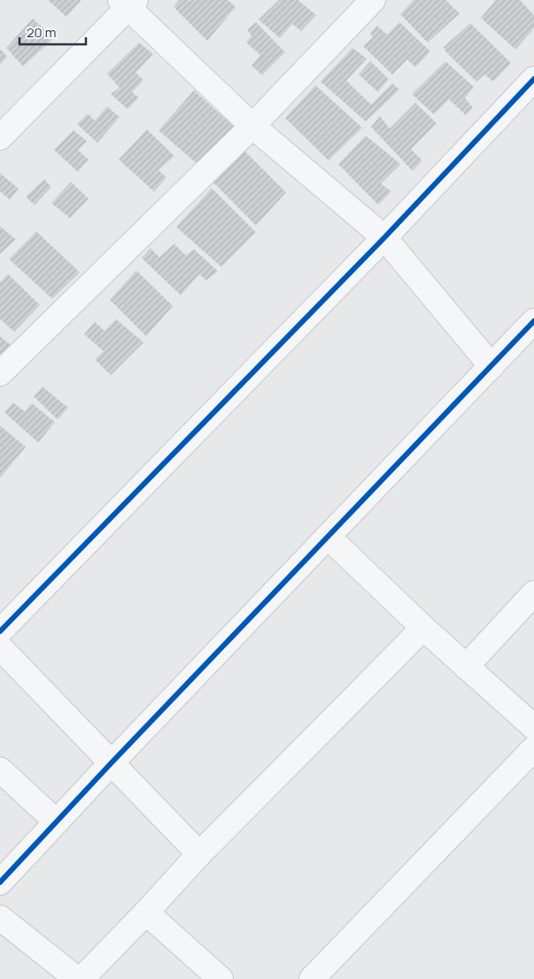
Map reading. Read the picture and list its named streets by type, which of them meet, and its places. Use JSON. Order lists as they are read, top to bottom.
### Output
{
  "scale_bar": "20 m"
}
